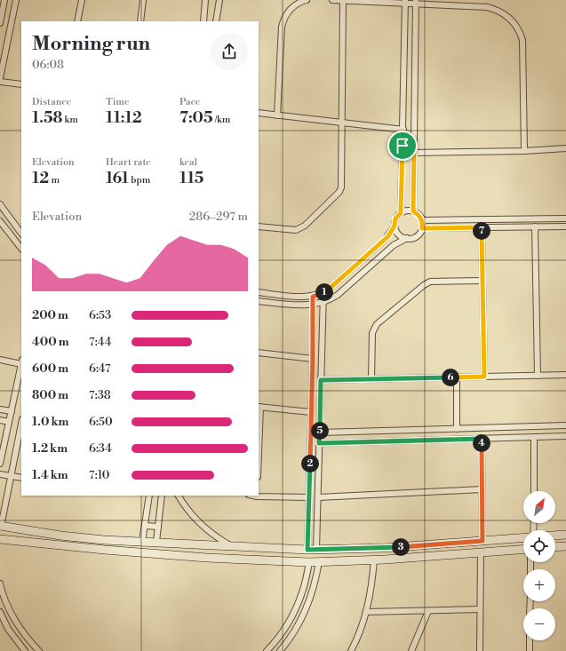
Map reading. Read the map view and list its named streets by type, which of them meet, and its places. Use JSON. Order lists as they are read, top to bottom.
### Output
{
  "north": "top right",
  "page": {
    "heading": ["Morning run", "06:08"],
    "stats": [
      ["Distance", "1.58 km"],
      ["Time", "11:12"],
      ["Pace", "7:05 /km"],
      ["Elevation", "12 m"],
      ["Heart rate", "161 bpm"],
      ["kcal", "115"]
    ],
    "chart": ["Elevation", "286–297 m"],
    "pins": [
      "7",
      "1",
      "6",
      "5",
      "4",
      "2",
      "3"
    ],
    "list": [
      {
        "name": "200 m",
        "note": "6:53"
      },
      {
        "name": "400 m",
        "note": "7:44"
      },
      {
        "name": "600 m",
        "note": "6:47"
      },
      {
        "name": "800 m",
        "note": "7:38"
      },
      {
        "name": "1.0 km",
        "note": "6:50"
      },
      {
        "name": "1.2 km",
        "note": "6:34"
      },
      {
        "name": "1.4 km",
        "note": "7:10"
      }
    ],
    "map_buttons": ["+", "−"]
  }
}
